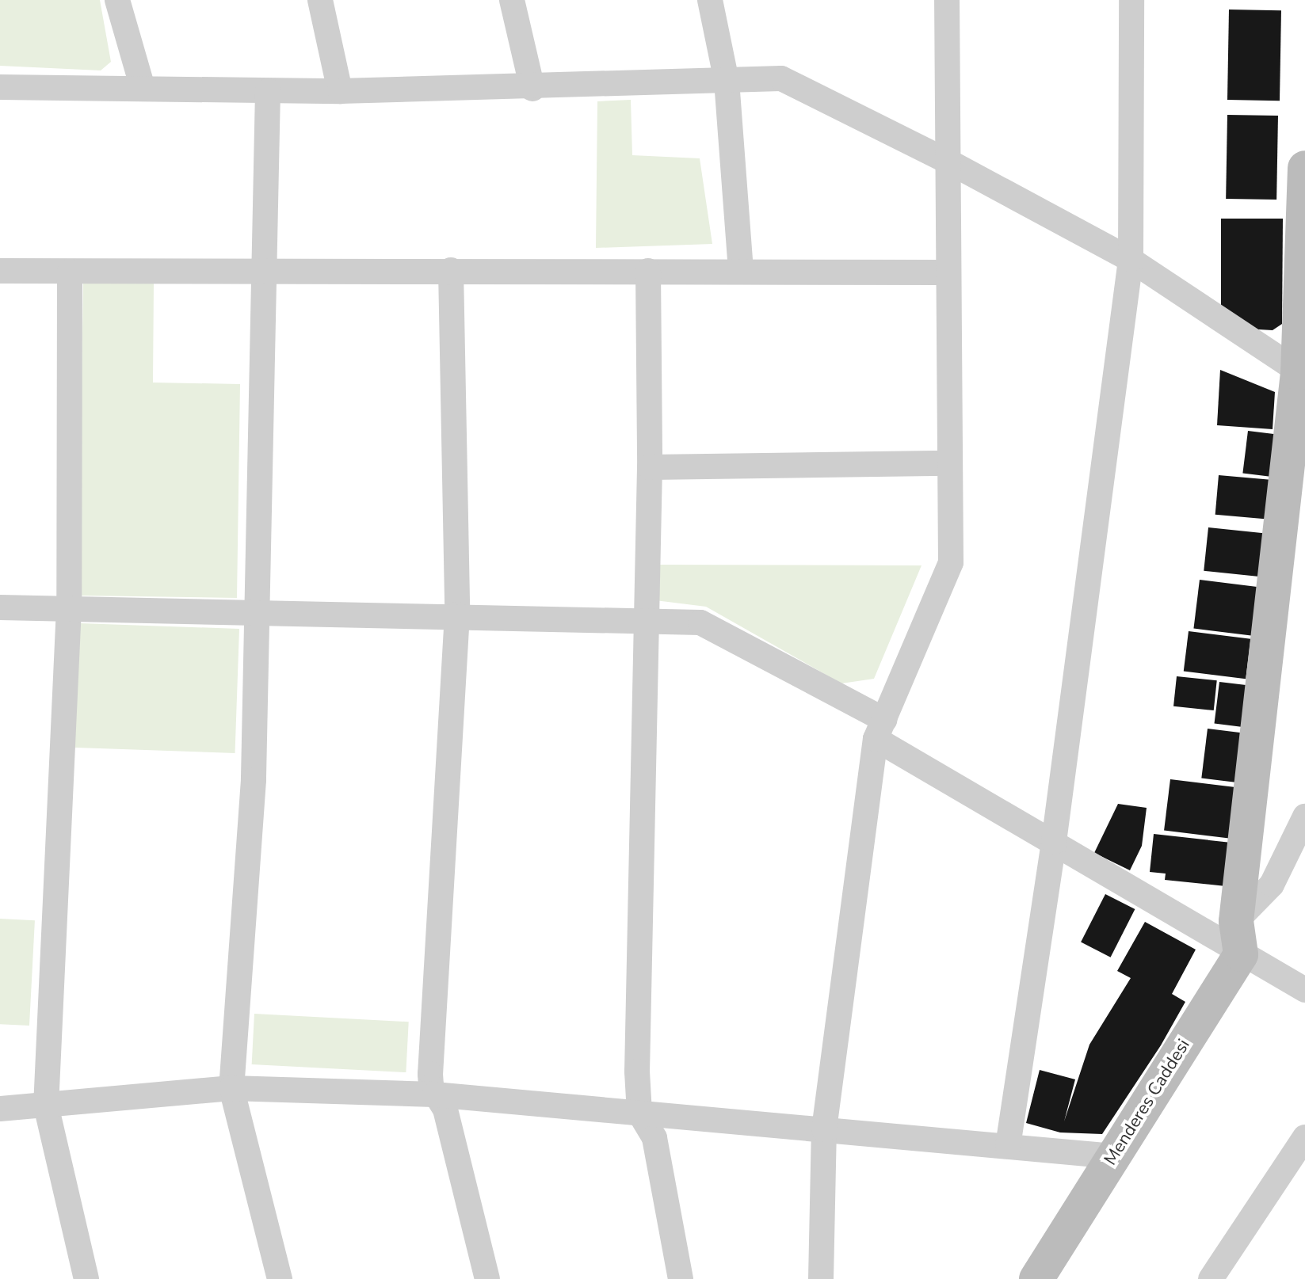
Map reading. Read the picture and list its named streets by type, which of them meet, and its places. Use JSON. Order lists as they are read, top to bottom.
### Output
{
  "streets": {
    "street": ["Menderes Caddesi"]
  }
}
